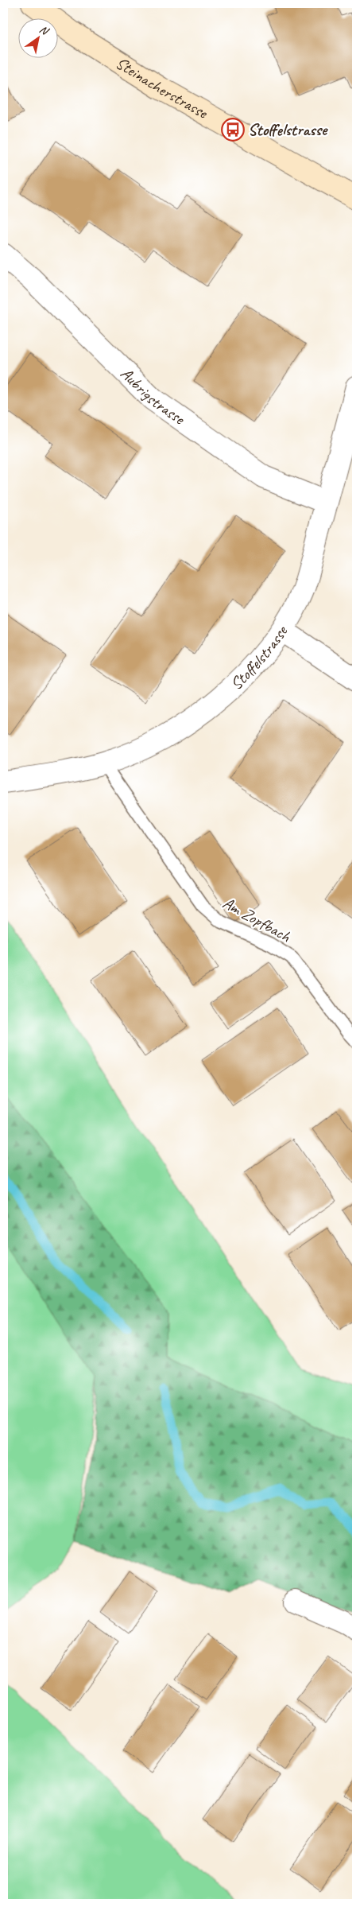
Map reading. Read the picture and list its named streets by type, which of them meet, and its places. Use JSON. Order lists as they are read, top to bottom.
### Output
{
  "streets": {
    "street": ["Steinacherstrasse", "Aubrigstrasse", "Stoffelstrasse"],
    "lane": ["Am Zopfbach"]
  },
  "crossings": [
    ["Aubrigstrasse", "Stoffelstrasse"],
    ["Stoffelstrasse", "Am Zopfbach"]
  ],
  "places": {
    "bus stop": ["Stoffelstrasse"]
  },
  "north": "top right"
}
